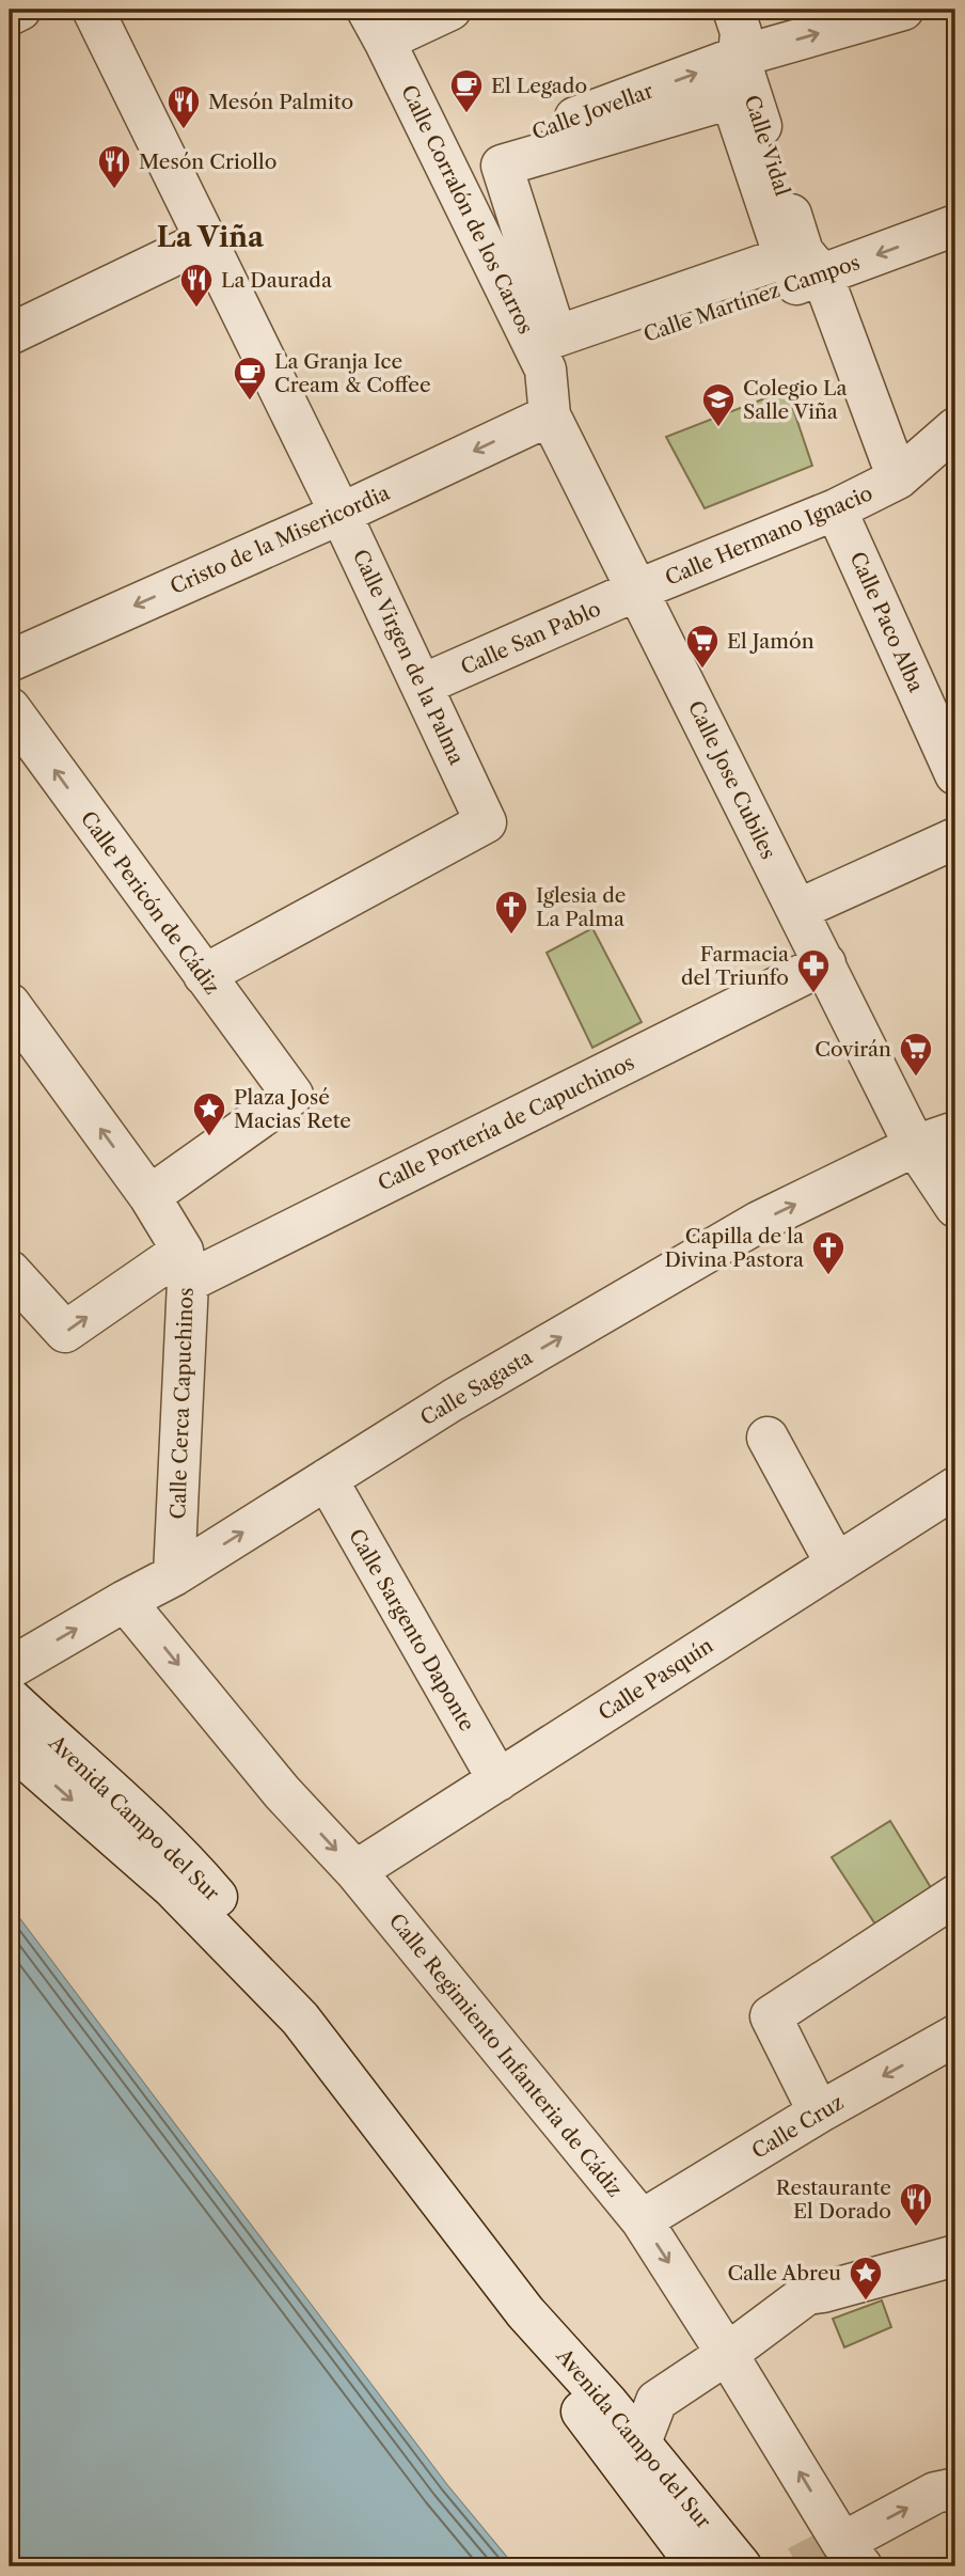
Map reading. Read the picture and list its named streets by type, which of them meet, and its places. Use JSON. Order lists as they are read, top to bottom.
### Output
{
  "streets": {
    "street": [
      "Calle Jovellar",
      "Calle Vidal",
      "Calle Corralón de los Carros",
      "Calle Martínez Campos",
      "Calle Hermano Ignacio",
      "Cristo de la Misericordia",
      "Calle Paco Alba",
      "Calle San Pablo",
      "Calle Virgen de la Palma",
      "Calle Jose Cubiles",
      "Calle Pericón de Cádiz",
      "Calle Portería de Capuchinos",
      "Calle Sagasta",
      "Calle Cerca Capuchinos",
      "Calle Sargento Daponte",
      "Calle Pasquín",
      "Avenida Campo del Sur",
      "Calle Regimiento Infanteria de Cádiz",
      "Calle Cruz"
    ]
  },
  "crossings": [
    ["Calle Jovellar", "Calle Vidal"],
    ["Calle Jovellar", "Calle Corralón de los Carros"],
    ["Calle Vidal", "Calle Martínez Campos"],
    ["Calle Vidal", "Calle Hermano Ignacio"],
    ["Calle Corralón de los Carros", "Calle Martínez Campos"],
    ["Calle Corralón de los Carros", "Cristo de la Misericordia"],
    ["Calle Corralón de los Carros", "Calle Jose Cubiles"],
    ["Calle Hermano Ignacio", "Calle Paco Alba"],
    ["Calle Hermano Ignacio", "Calle San Pablo"],
    ["Calle Hermano Ignacio", "Calle Jose Cubiles"],
    ["Cristo de la Misericordia", "Calle Virgen de la Palma"],
    ["Cristo de la Misericordia", "Calle Jose Cubiles"],
    ["Calle San Pablo", "Calle Virgen de la Palma"],
    ["Calle San Pablo", "Calle Jose Cubiles"],
    ["Calle Virgen de la Palma", "Calle Pericón de Cádiz"],
    ["Calle Jose Cubiles", "Calle Portería de Capuchinos"],
    ["Calle Jose Cubiles", "Calle Sagasta"],
    ["Calle Portería de Capuchinos", "Calle Cerca Capuchinos"],
    ["Calle Sagasta", "Calle Cerca Capuchinos"],
    ["Calle Sagasta", "Calle Sargento Daponte"],
    ["Calle Sagasta", "Calle Regimiento Infanteria de Cádiz"],
    ["Calle Sargento Daponte", "Calle Pasquín"],
    ["Calle Pasquín", "Calle Regimiento Infanteria de Cádiz"],
    ["Calle Regimiento Infanteria de Cádiz", "Calle Cruz"]
  ],
  "one_way": ["Calle Jovellar", "Calle Pericón de Cádiz", "Calle Sagasta"],
  "districts": ["La Viña"],
  "places": {
    "cafe": ["El Legado", "La Granja Ice Cream & Coffee"],
    "restaurant": [
      "Mesón Palmito",
      "Mesón Criollo",
      "La Daurada",
      "Restaurante El Dorado"
    ],
    "school or university": ["Colegio La Salle Viña"],
    "supermarket": ["El Jamón", "Covirán"],
    "church": ["Iglesia de La Palma", "Capilla de la Divina Pastora"],
    "pharmacy": ["Farmacia del Triunfo"],
    "place": ["Plaza José Macias Rete", "Calle Abreu"]
  }
}
